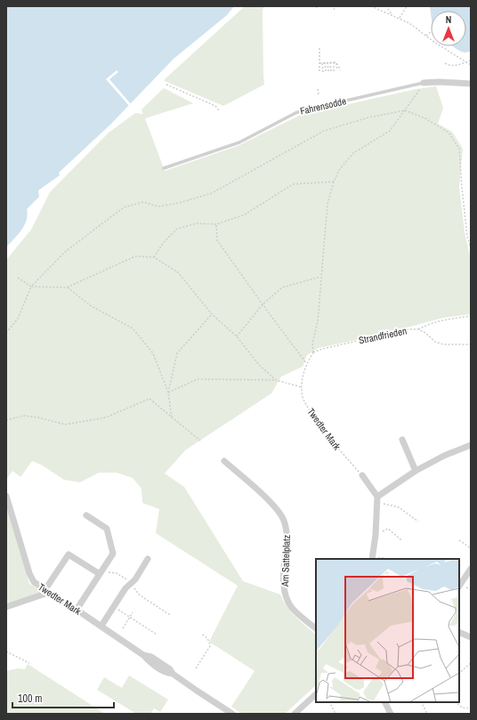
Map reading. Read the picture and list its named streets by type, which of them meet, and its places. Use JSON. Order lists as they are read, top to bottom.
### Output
{
  "streets": {
    "street": ["Fahrensodde", "Twedter Mark", "Am Sattelplatz"],
    "path": ["Strandfrieden"]
  },
  "crossings": [
    ["Strandfrieden", "Twedter Mark"]
  ],
  "scale_bar": "100 m",
  "north": "top"
}
